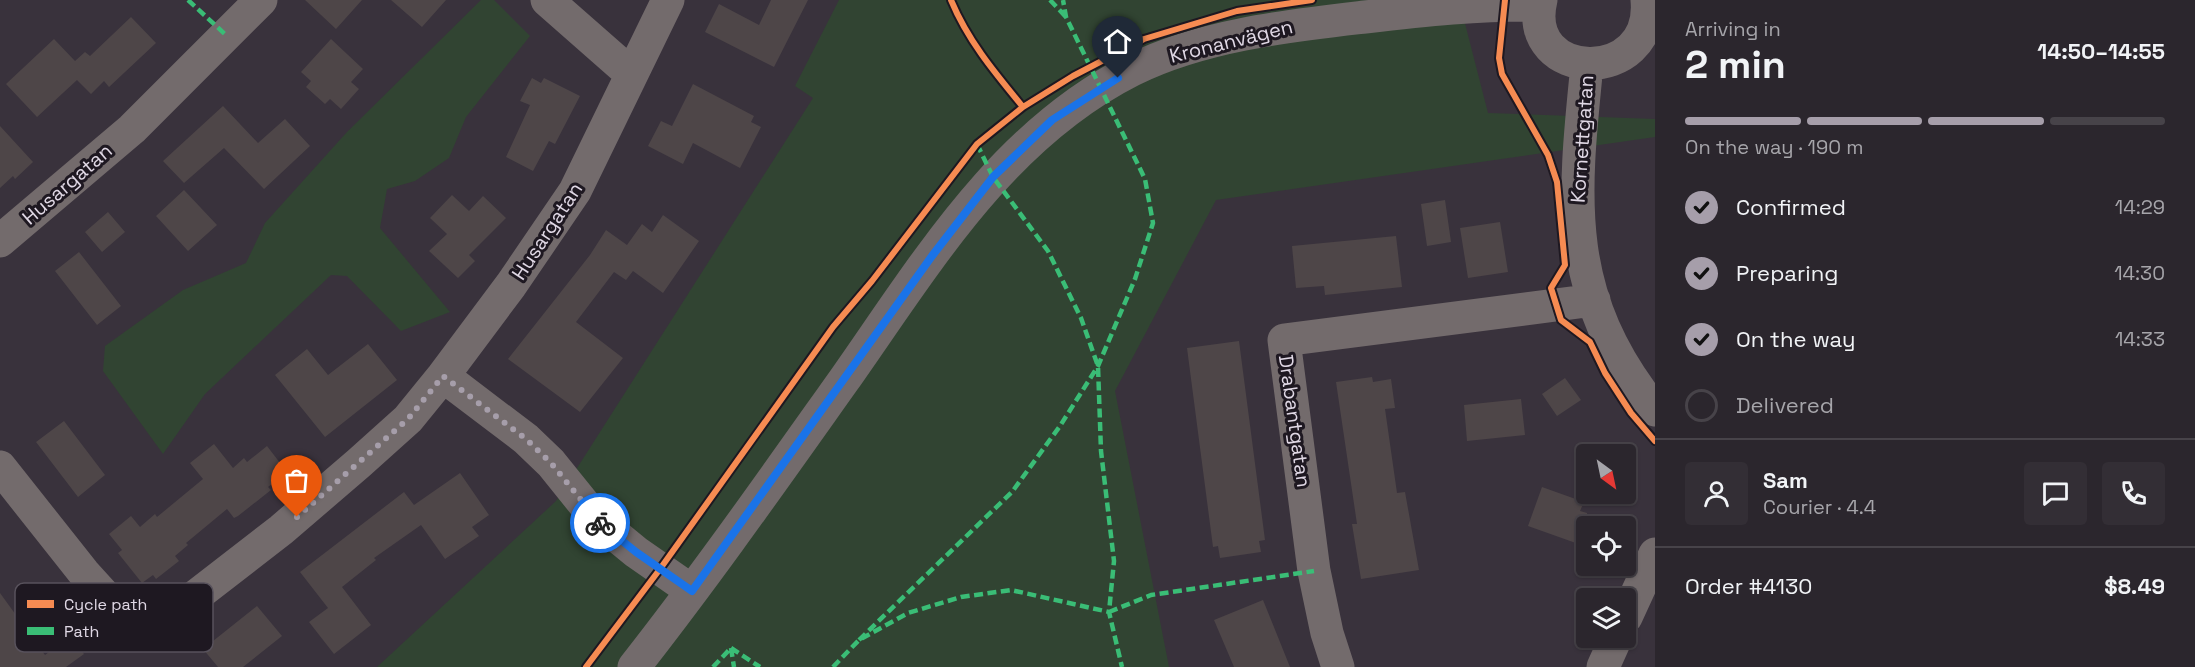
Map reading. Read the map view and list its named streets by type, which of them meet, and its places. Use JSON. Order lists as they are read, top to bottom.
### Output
{
  "streets": {
    "street": [
      "Kronanvägen",
      "Kornettgatan",
      "Husargatan",
      "Drabantgatan"
    ]
  },
  "crossings": [
    ["Kornettgatan", "Drabantgatan"]
  ],
  "legend": ["Cycle path", "Path"],
  "north": "bottom right",
  "page": {
    "heading": ["2 min", "Arriving in", "14:50–14:55"],
    "panel": [
      "Sam",
      "Courier · 4.4",
      "Order #4130",
      "$8.49"
    ],
    "bar": "On the way · 190 m",
    "list": [
      ["Confirmed", "14:29"],
      ["Preparing", "14:30"],
      ["On the way", "14:33"],
      "Delivered"
    ]
  }
}
